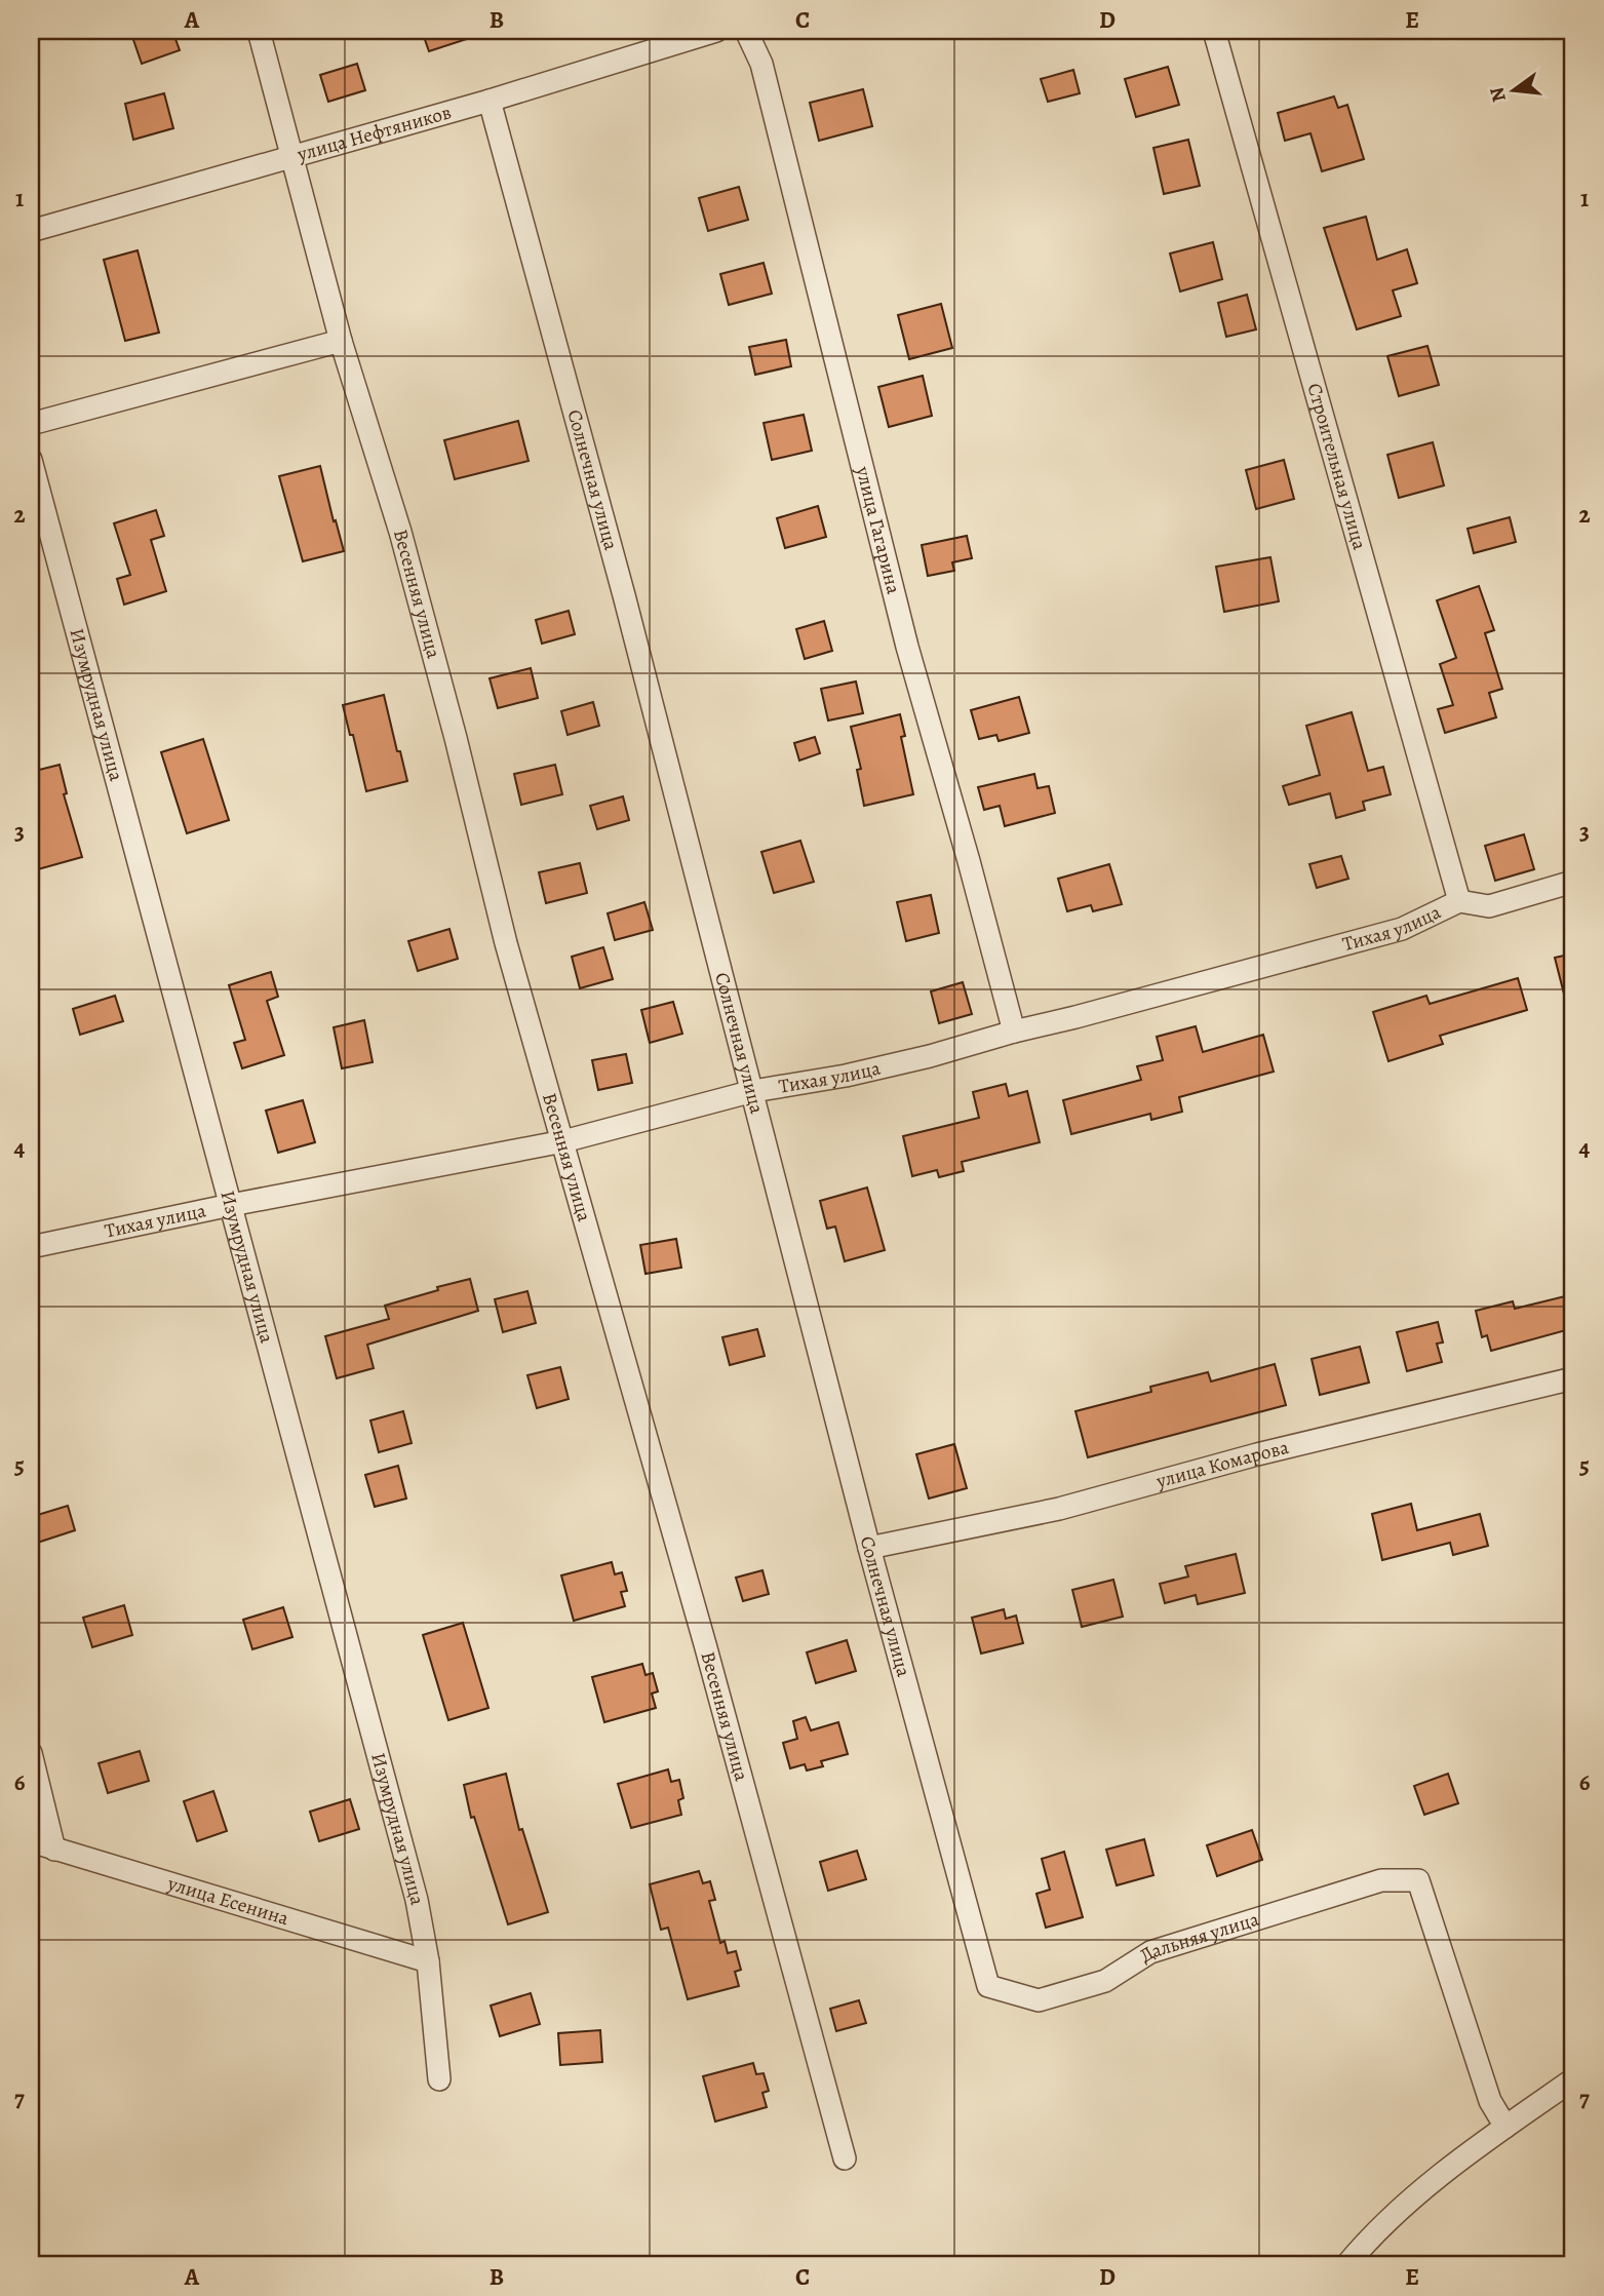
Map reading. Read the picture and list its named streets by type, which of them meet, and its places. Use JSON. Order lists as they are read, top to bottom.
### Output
{
  "streets": {
    "street": [
      "улица Нефтяников",
      "Строительная улица",
      "Солнечная улица",
      "улица Гагарина",
      "Весенняя улица",
      "Изумрудная улица",
      "Тихая улица",
      "улица Комарова",
      "улица Есенина",
      "Дальняя улица"
    ]
  },
  "crossings": [
    ["улица Нефтяников", "Солнечная улица"],
    ["улица Нефтяников", "Весенняя улица"],
    ["Строительная улица", "Тихая улица"],
    ["Солнечная улица", "Тихая улица"],
    ["Солнечная улица", "улица Комарова"],
    ["Солнечная улица", "Дальняя улица"],
    ["улица Гагарина", "Тихая улица"],
    ["Весенняя улица", "Тихая улица"],
    ["Изумрудная улица", "Тихая улица"],
    ["Изумрудная улица", "улица Есенина"]
  ],
  "north": "left",
  "grid": {
    "columns": [
      "A",
      "B",
      "C",
      "D",
      "E"
    ],
    "rows": [
      "1",
      "2",
      "3",
      "4",
      "5",
      "6",
      "7"
    ]
  }
}
